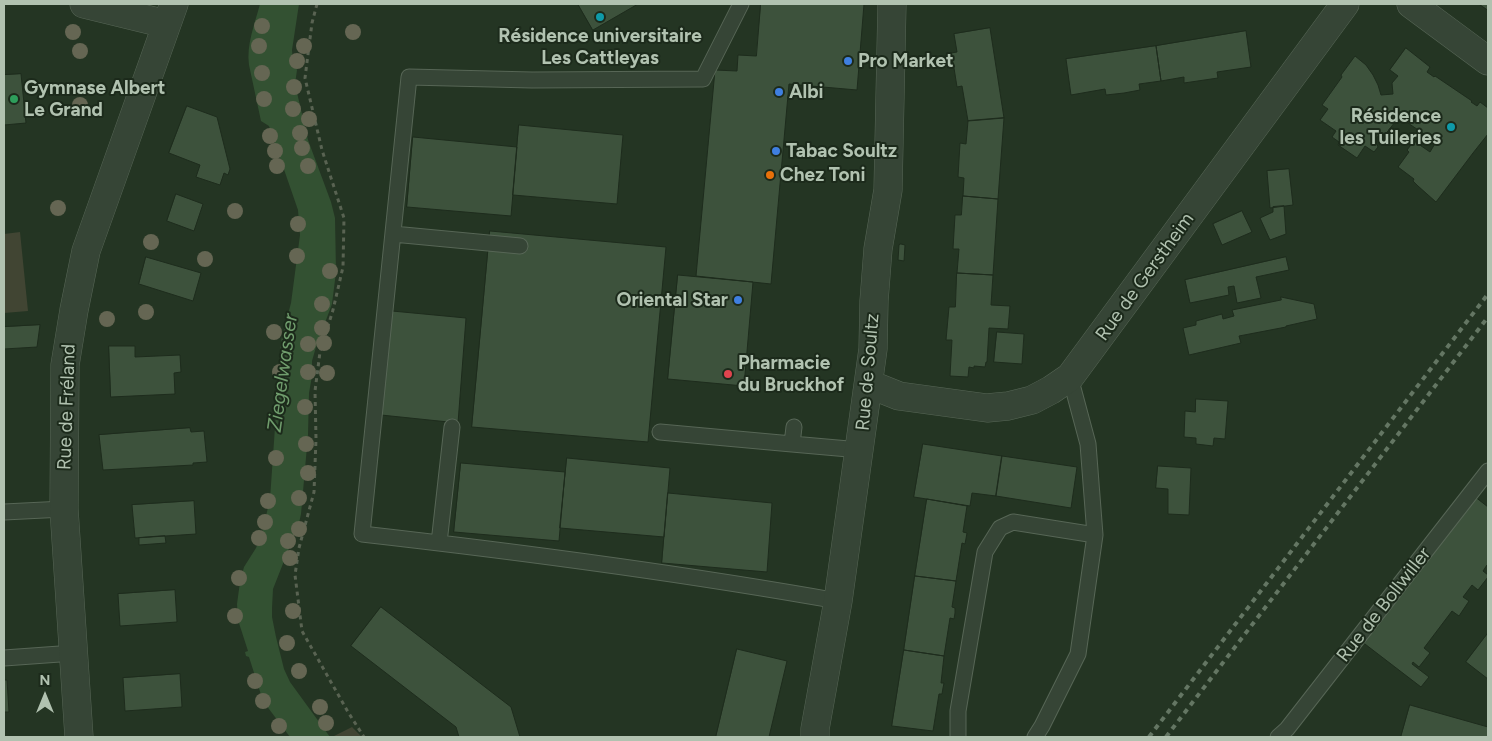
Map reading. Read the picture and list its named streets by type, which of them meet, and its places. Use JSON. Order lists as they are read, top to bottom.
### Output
{
  "streets": {
    "street": ["Rue de Gerstheim", "Rue de Soultz", "Rue de Fréland"],
    "lane": ["Rue de Bollwiller"]
  },
  "crossings": [
    ["Rue de Gerstheim", "Rue de Soultz"]
  ],
  "water": ["Ziegelwasser"],
  "places": [
    "Résidence universitaire Les Cattleyas",
    "Pro Market",
    "Albi",
    "Gymnase Albert Le Grand",
    "Résidence les Tuileries",
    "Tabac Soultz",
    "Chez Toni",
    "Oriental Star",
    "Pharmacie du Bruckhof"
  ],
  "north": "top"
}
